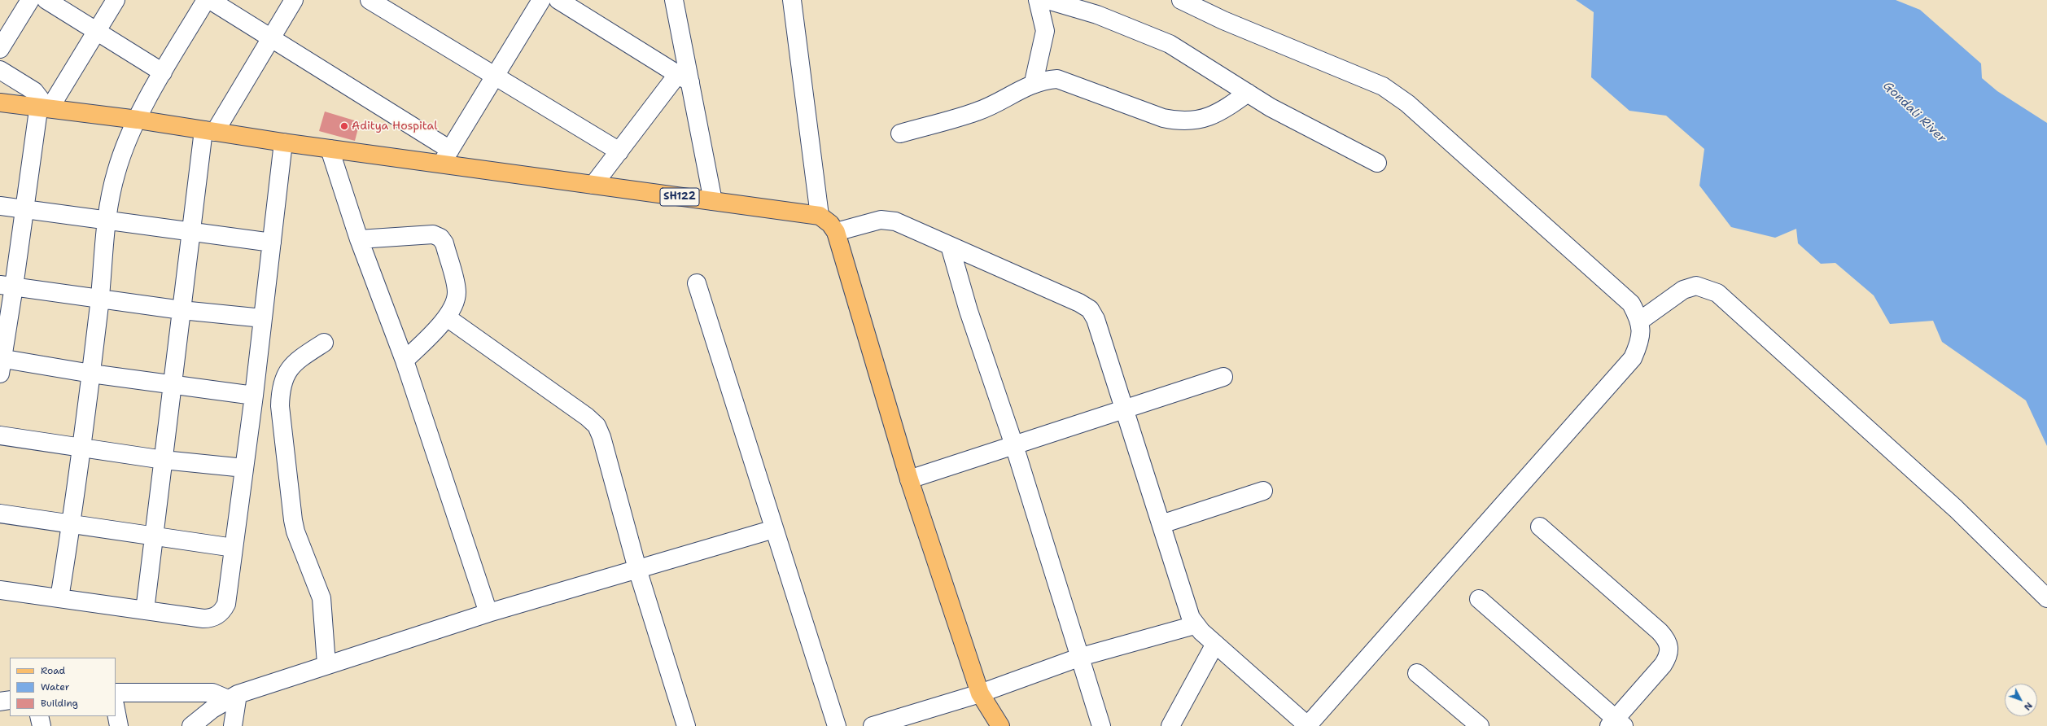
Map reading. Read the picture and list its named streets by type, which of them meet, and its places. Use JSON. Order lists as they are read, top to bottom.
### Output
{
  "streets": {
    "main road": ["SH122"]
  },
  "water": ["Gondali River"],
  "places": ["Aditya Hospital"],
  "legend": ["Road", "Water", "Building"],
  "north": "bottom right"
}
